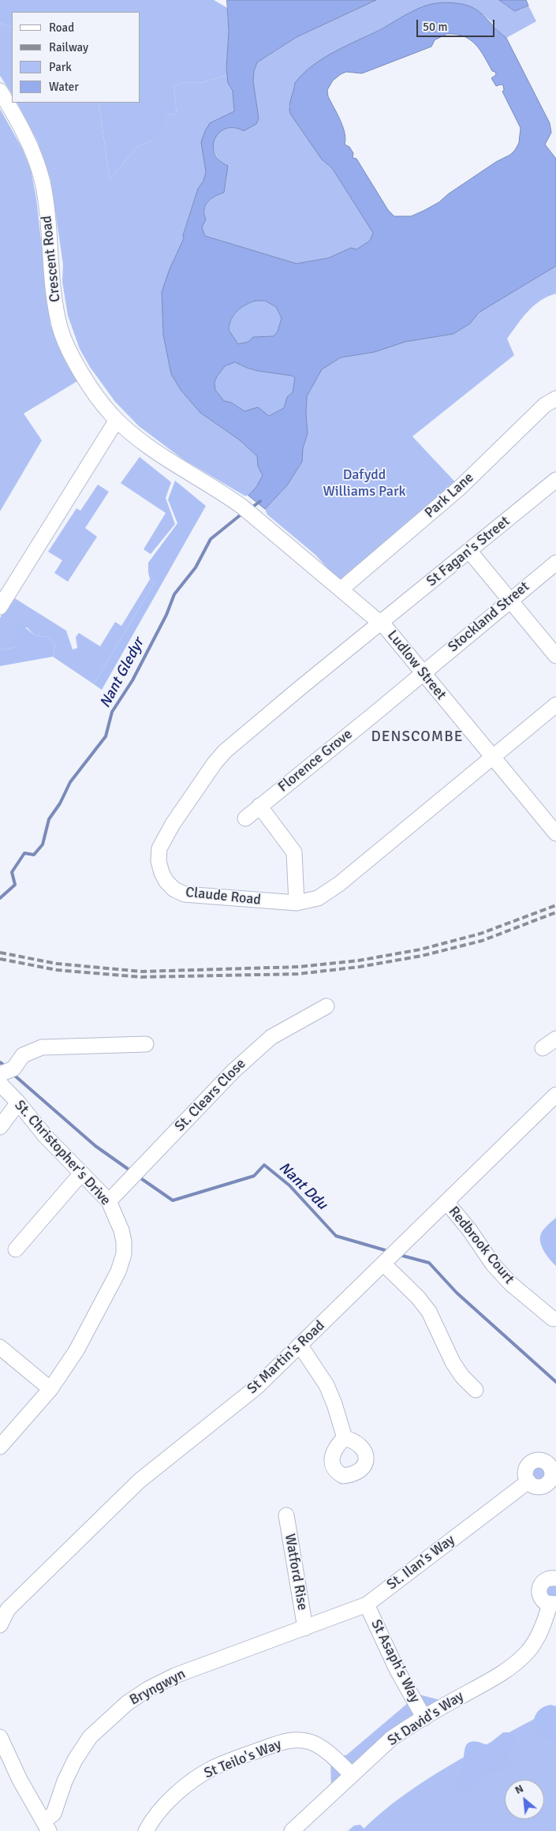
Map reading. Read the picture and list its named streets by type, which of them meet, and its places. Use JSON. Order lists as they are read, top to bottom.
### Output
{
  "streets": {
    "street": [
      "Crescent Road",
      "Park Lane",
      "St Fagan's Street",
      "Stockland Street",
      "Ludlow Street",
      "Florence Grove",
      "Claude Road",
      "St. Clears Close",
      "St. Christopher's Drive",
      "Redbrook Court",
      "St Martin's Road",
      "St. Ilan's Way",
      "Watford Rise",
      "St Asaph's Way",
      "Bryngwyn",
      "St David's Way",
      "St Teilo's Way"
    ]
  },
  "crossings": [
    ["Crescent Road", "Ludlow Street"],
    ["Park Lane", "Ludlow Street"],
    ["St Fagan's Street", "Ludlow Street"],
    ["St Fagan's Street", "Claude Road"],
    ["Stockland Street", "Ludlow Street"],
    ["Stockland Street", "Florence Grove"],
    ["Ludlow Street", "Florence Grove"],
    ["Ludlow Street", "Claude Road"],
    ["St. Clears Close", "St. Christopher's Drive"],
    ["Redbrook Court", "St Martin's Road"],
    ["St. Ilan's Way", "Watford Rise"],
    ["St. Ilan's Way", "St Asaph's Way"],
    ["St. Ilan's Way", "Bryngwyn"],
    ["Watford Rise", "Bryngwyn"],
    ["St Asaph's Way", "St David's Way"],
    ["St David's Way", "St Teilo's Way"]
  ],
  "districts": ["DENSCOMBE"],
  "water": ["Nant Gledyr", "Nant Ddu"],
  "parks": ["Dafydd Williams Park"],
  "legend": [
    "Road",
    "Railway",
    "Park",
    "Water"
  ],
  "scale_bar": "50 m",
  "north": "top left"
}
